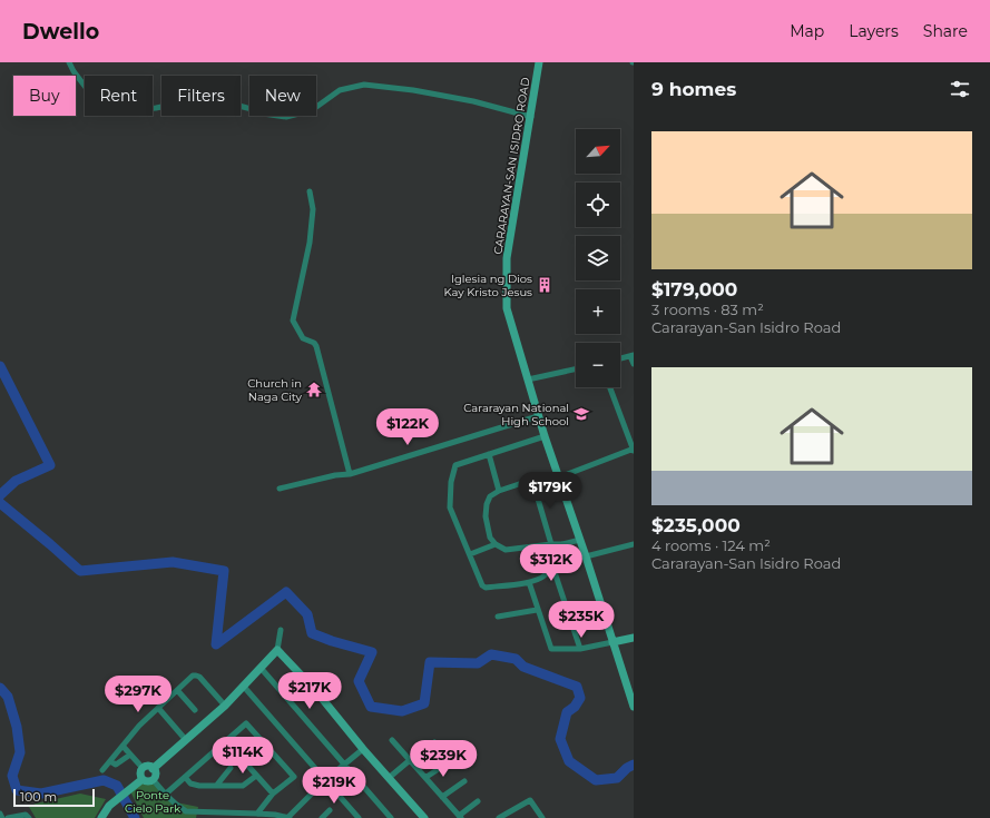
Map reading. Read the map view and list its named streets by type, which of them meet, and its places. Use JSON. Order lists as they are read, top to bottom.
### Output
{
  "streets": {
    "main road": ["CARARAYAN-SAN ISIDRO ROAD"]
  },
  "parks": ["Ponte Cielo Park"],
  "places": {
    "building": ["Iglesia ng Dios Kay Kristo Jesus"],
    "temple": ["Church in Naga City"],
    "school or university": ["Cararayan National High School"]
  },
  "scale_bar": "100 m",
  "north": "top right",
  "page": {
    "header": "Dwello",
    "nav": ["Map", "Layers", "Share"],
    "heading": "9 homes",
    "chip": [
      "Buy",
      "Rent",
      "Filters",
      "New"
    ],
    "list": [
      {
        "name": "$179,000",
        "note": "3 rooms · 83 m² · Cararayan-San Isidro Road"
      },
      {
        "name": "$235,000",
        "note": "4 rooms · 124 m² · Cararayan-San Isidro Road"
      }
    ],
    "map_buttons": ["+", "−"],
    "price": [
      "$122K",
      "$179K",
      "$312K",
      "$235K",
      "$217K",
      "$297K",
      "$114K",
      "$239K",
      "$219K"
    ],
    "scale": "100 m"
  }
}
